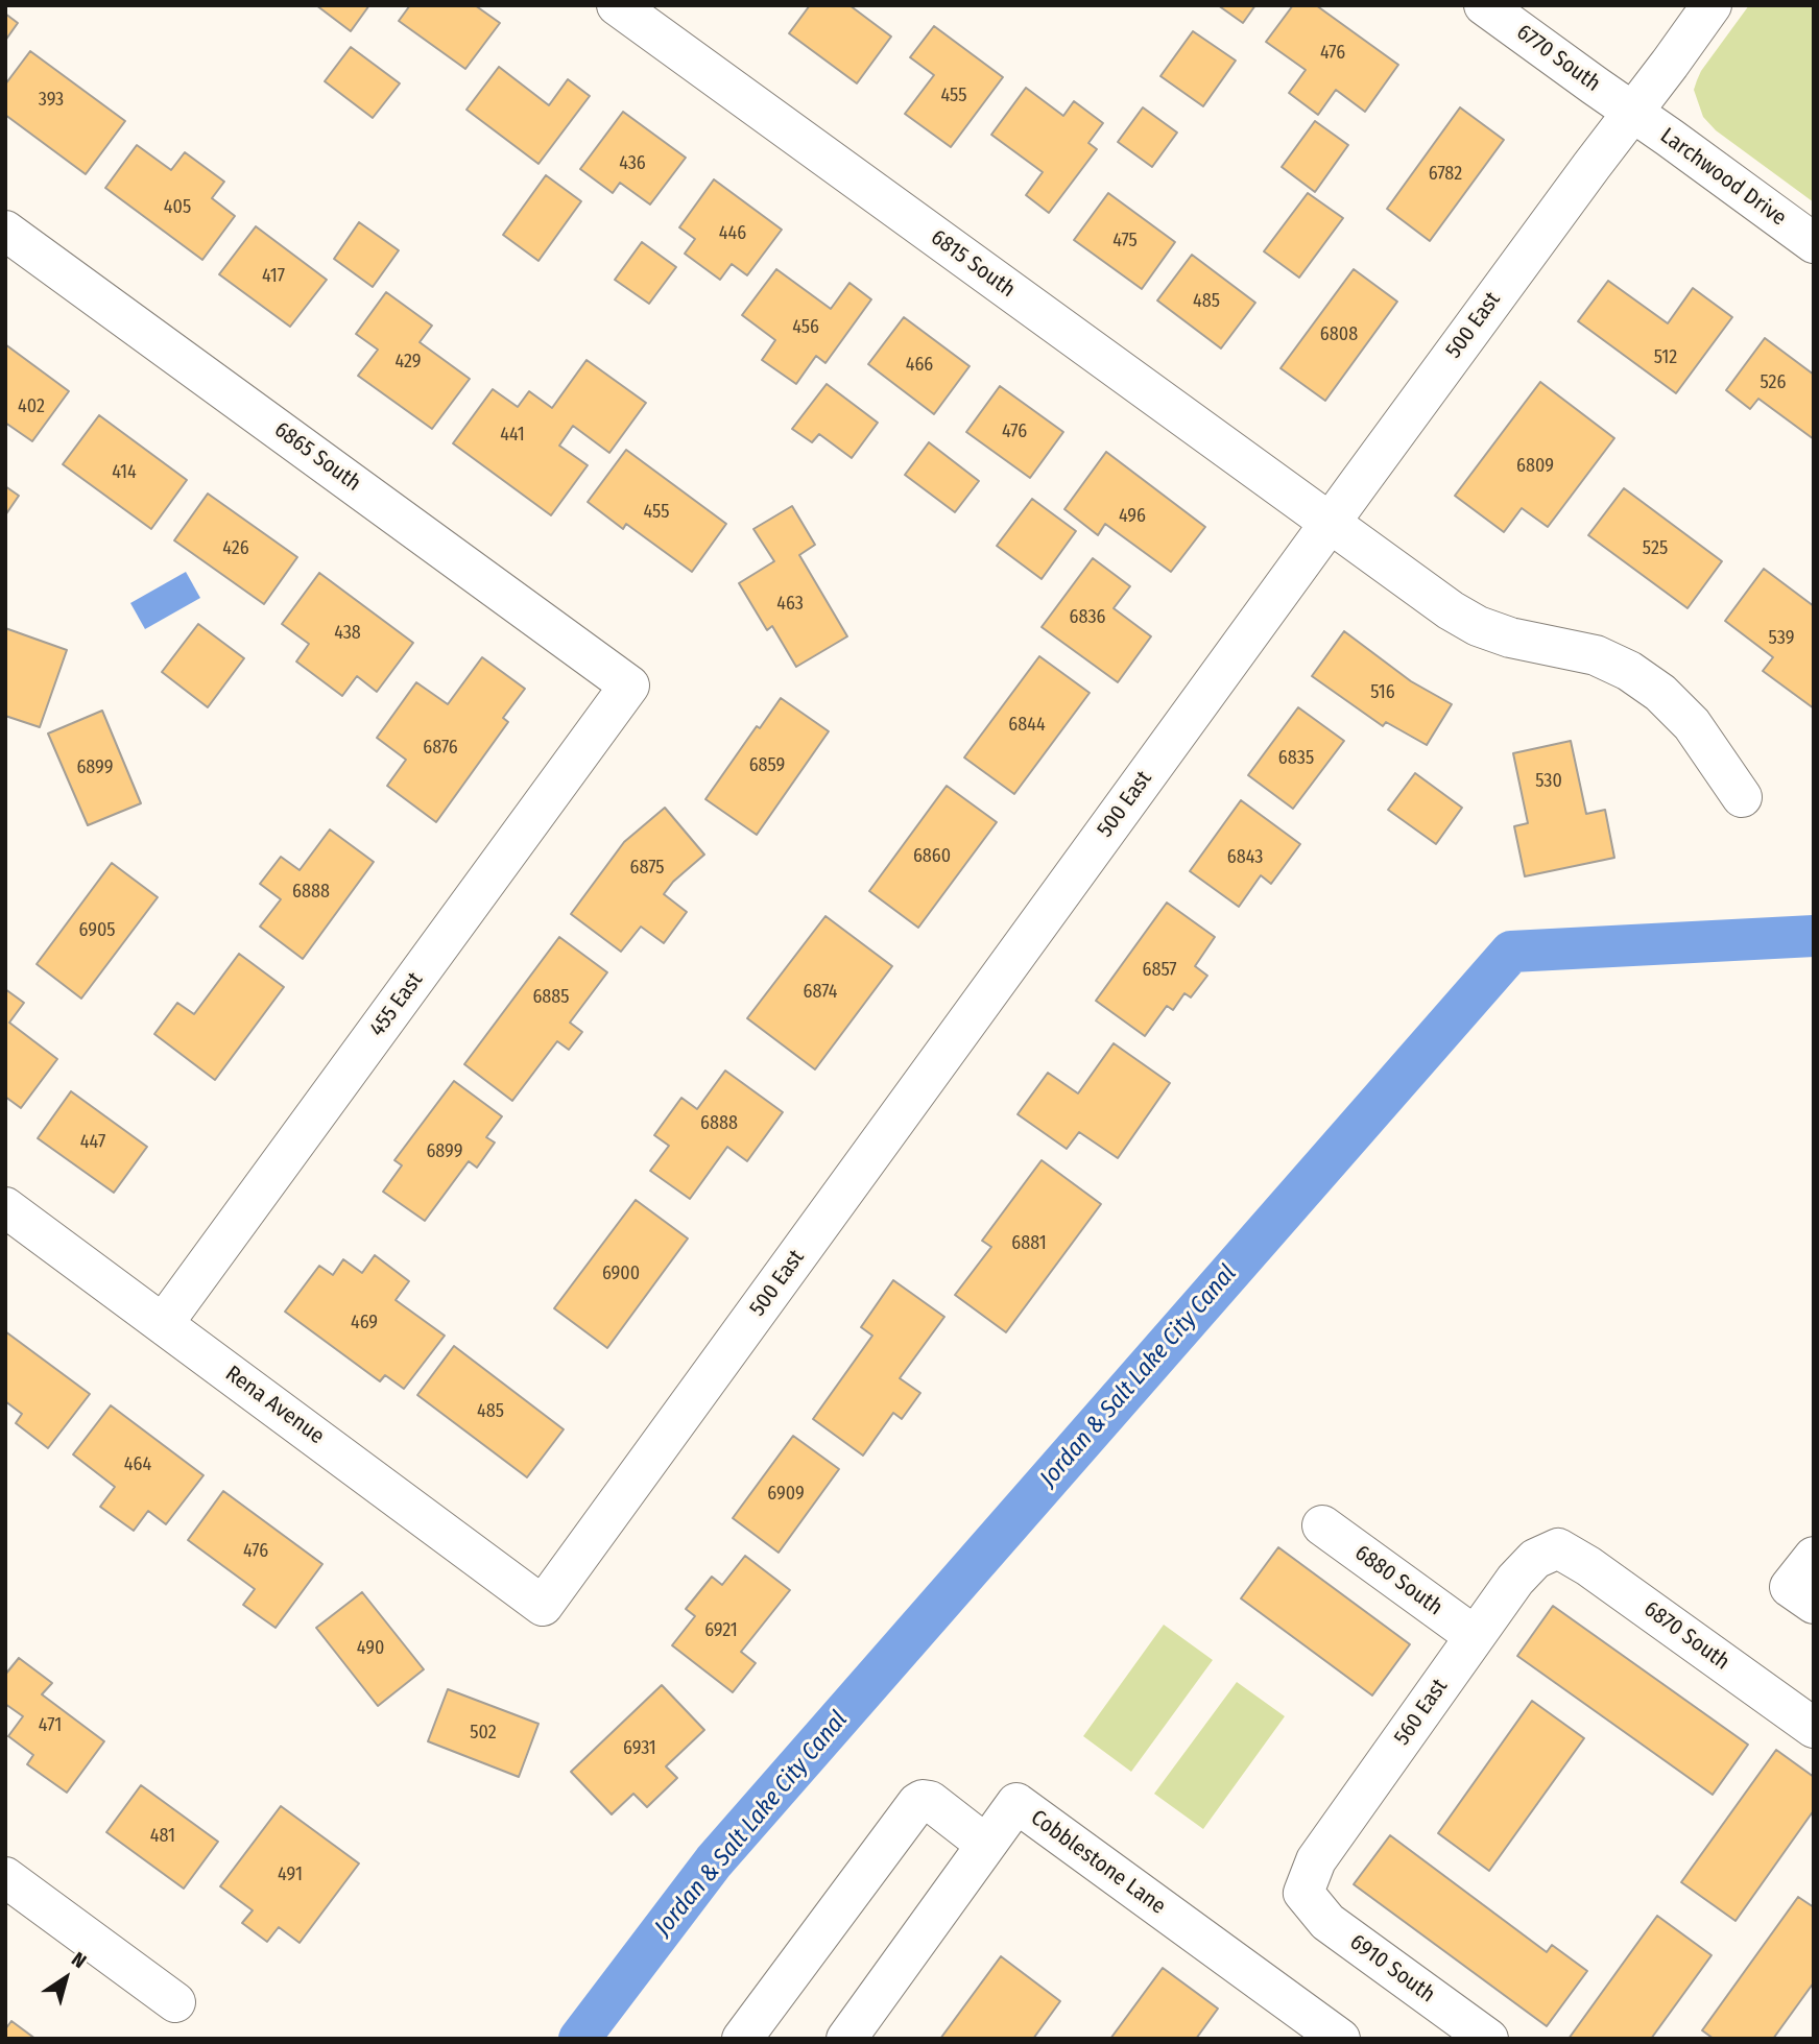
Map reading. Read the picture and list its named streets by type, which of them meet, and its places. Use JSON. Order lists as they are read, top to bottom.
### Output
{
  "streets": {
    "street": [
      "6770 South",
      "Larchwood Drive",
      "6815 South",
      "500 East",
      "6865 South",
      "455 East",
      "Rena Avenue",
      "6880 South",
      "6870 South",
      "560 East",
      "Cobblestone Lane",
      "6910 South"
    ]
  },
  "crossings": [
    ["6770 South", "Larchwood Drive"],
    ["6770 South", "500 East"],
    ["Larchwood Drive", "500 East"],
    ["6815 South", "500 East"],
    ["500 East", "Rena Avenue"],
    ["6865 South", "455 East"],
    ["455 East", "Rena Avenue"],
    ["6880 South", "560 East"],
    ["6870 South", "560 East"],
    ["560 East", "6910 South"]
  ],
  "water": ["Jordan & Salt Lake City Canal"],
  "house_numbers": [
    "476",
    "455",
    "393",
    "436",
    "6782",
    "405",
    "446",
    "475",
    "417",
    "485",
    "456",
    "6808",
    "512",
    "429",
    "466",
    "526",
    "402",
    "476",
    "441",
    "6809",
    "414",
    "455",
    "496",
    "426",
    "525",
    "463",
    "6836",
    "438",
    "539",
    "516",
    "6844",
    "6876",
    "6835",
    "6859",
    "6899",
    "530",
    "6860",
    "6843",
    "6875",
    "6888",
    "6905",
    "6857",
    "6874",
    "6885",
    "6888",
    "447",
    "6899",
    "6881",
    "6900",
    "469",
    "485",
    "464",
    "6909",
    "476",
    "6921",
    "490",
    "471",
    "502",
    "6931",
    "481",
    "491"
  ],
  "north": "top right"
}
